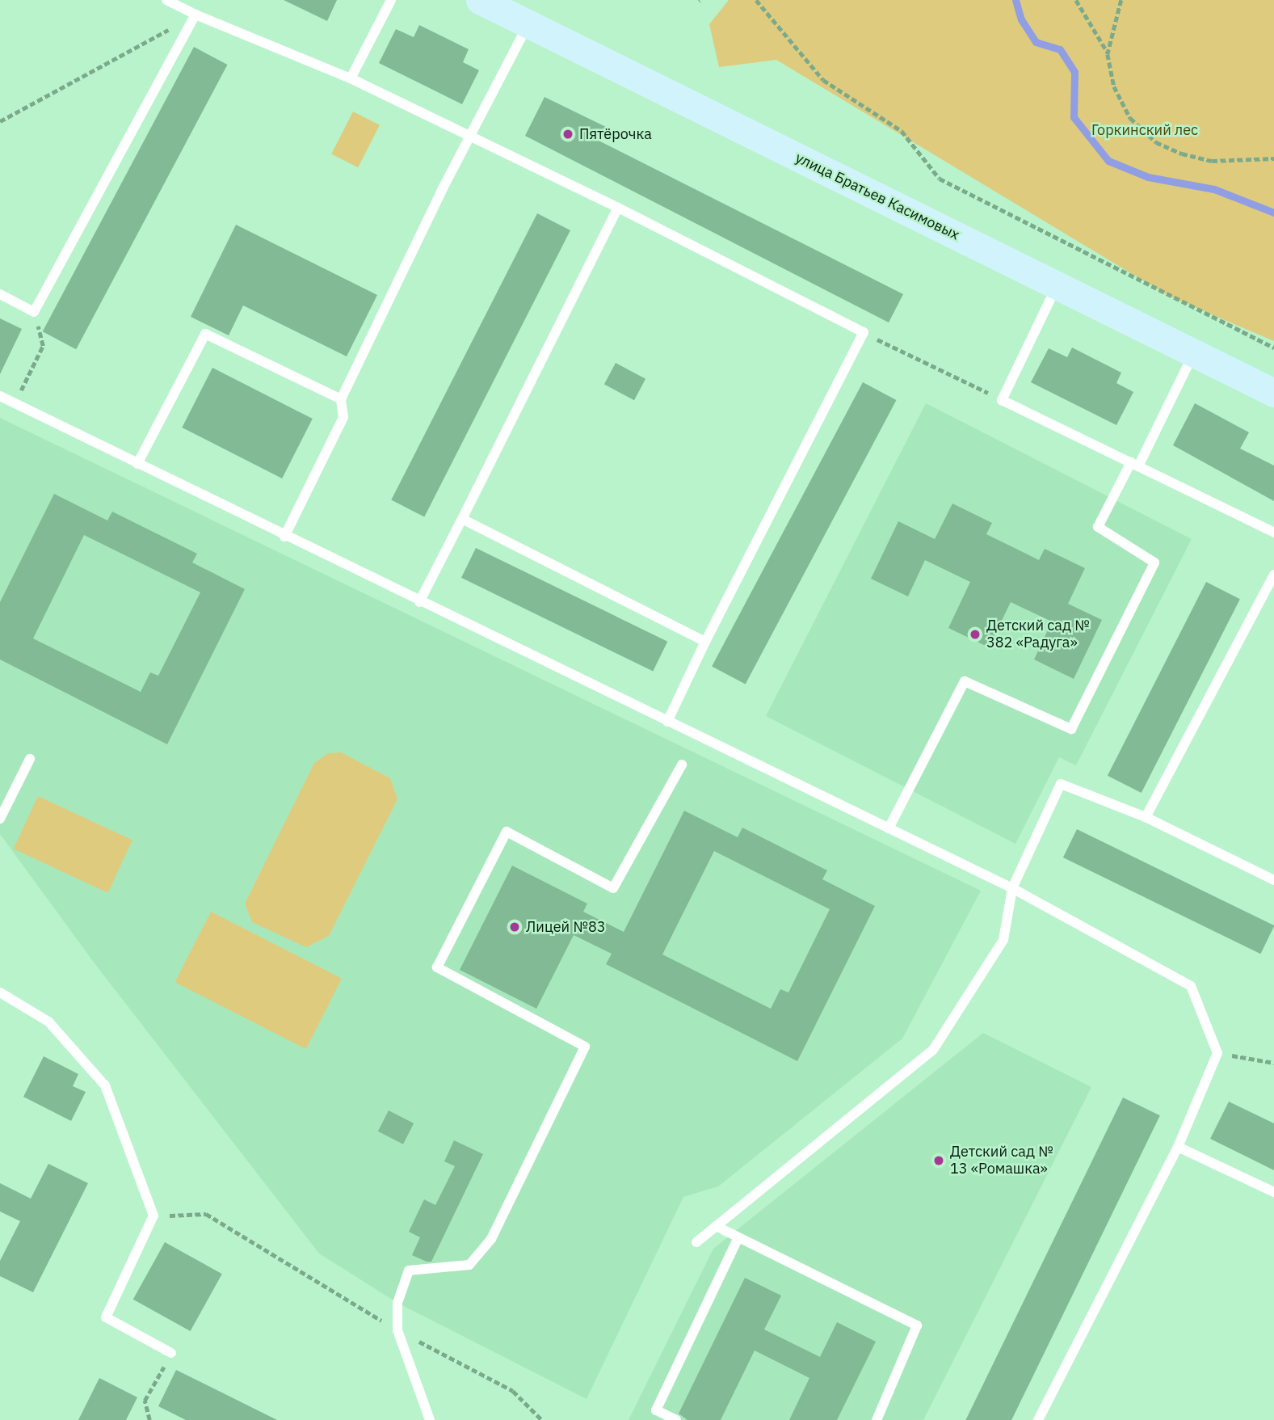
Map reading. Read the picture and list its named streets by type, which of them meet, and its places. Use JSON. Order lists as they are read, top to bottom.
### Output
{
  "streets": {
    "street": ["улица Братьев Касимовых"]
  },
  "parks": ["Горкинский лес"],
  "places": [
    "Пятёрочка",
    "Детский сад № 382 «Радуга»",
    "Лицей №83",
    "Детский сад № 13 «Ромашка»"
  ]
}
